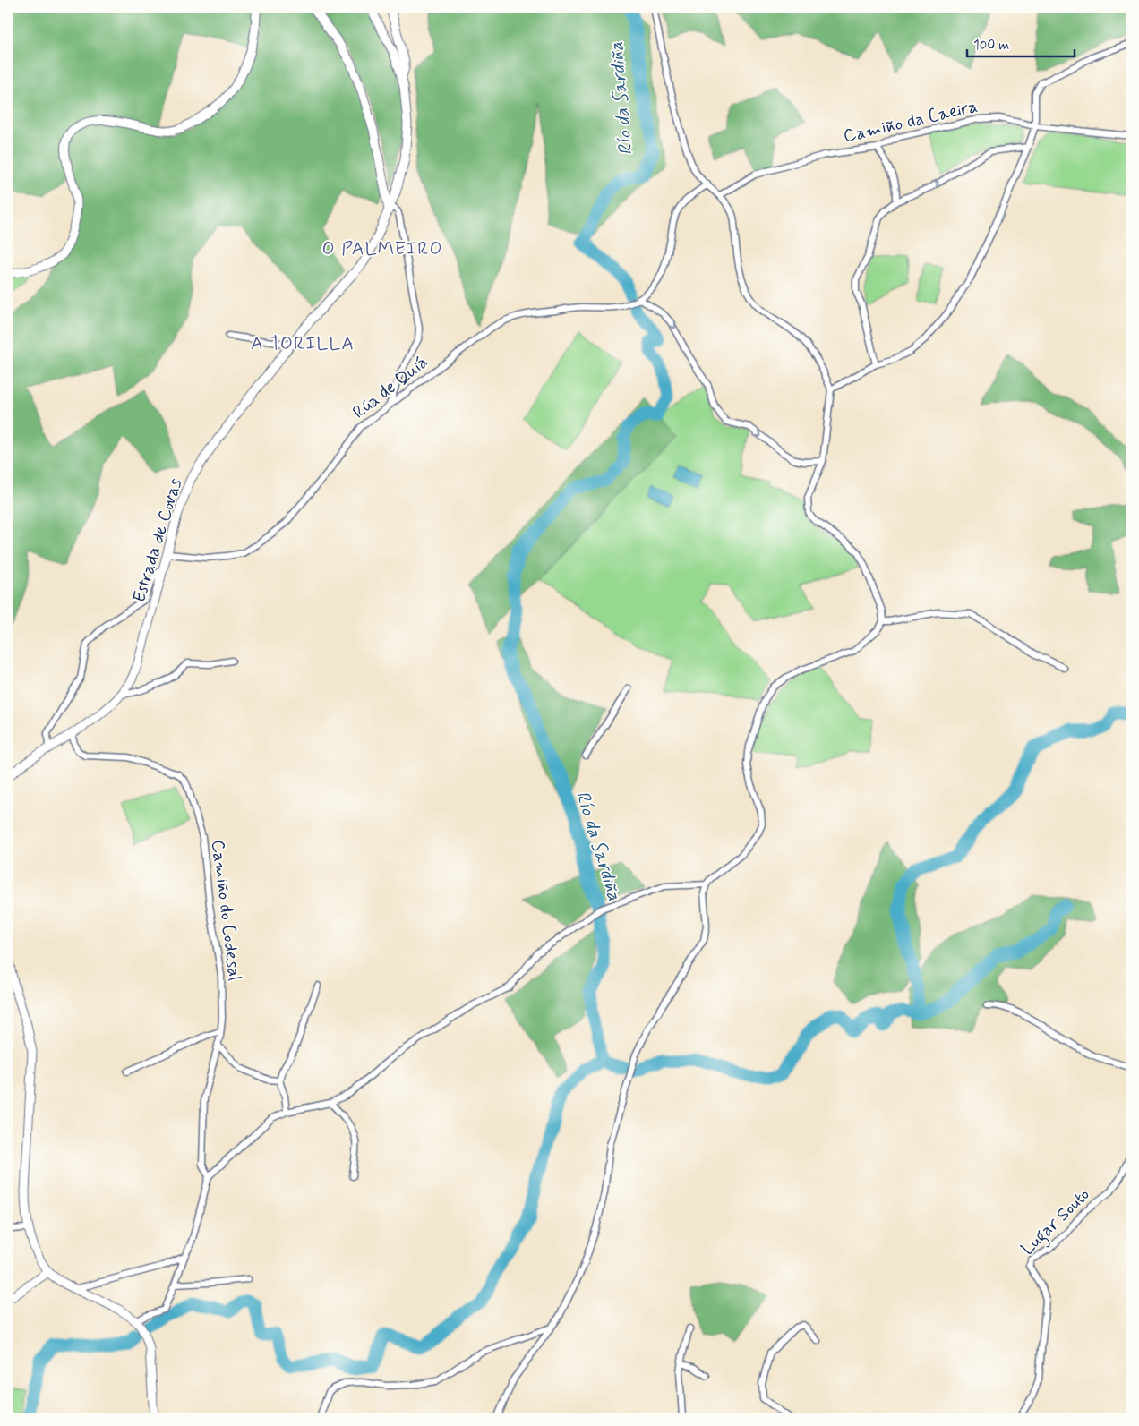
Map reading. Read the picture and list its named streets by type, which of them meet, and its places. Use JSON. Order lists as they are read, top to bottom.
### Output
{
  "streets": {
    "main road": ["Estrada de Covas"],
    "street": [
      "Camiño da Caeira",
      "Rúa de Quiá",
      "Camiño do Codesal",
      "Lugar Souto"
    ]
  },
  "crossings": [
    ["Rúa de Quiá", "Estrada de Covas"],
    ["Estrada de Covas", "Camiño do Codesal"]
  ],
  "districts": ["O PALMEIRO", "A TORILLA"],
  "water": ["Río da Sardiña"],
  "scale_bar": "100 m"
}
